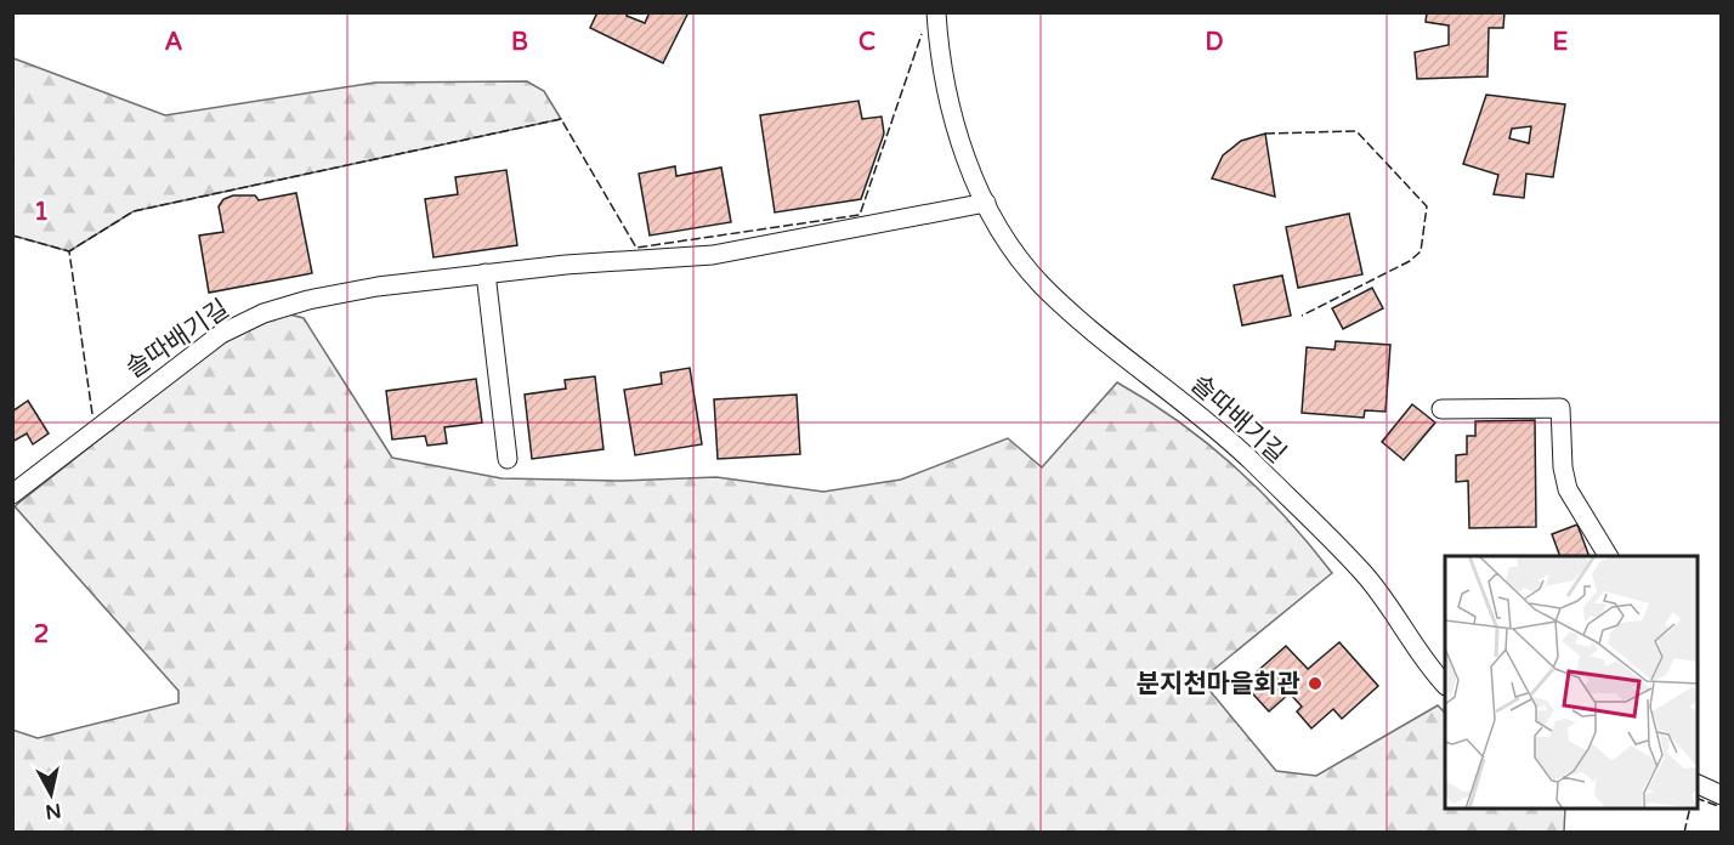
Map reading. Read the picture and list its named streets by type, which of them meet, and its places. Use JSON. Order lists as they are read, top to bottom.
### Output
{
  "streets": {
    "lane": ["솔따배기길"]
  },
  "places": ["분지천마을회관"],
  "north": "bottom",
  "grid": {
    "columns": [
      "A",
      "B",
      "C",
      "D",
      "E"
    ],
    "rows": ["1", "2"]
  }
}
